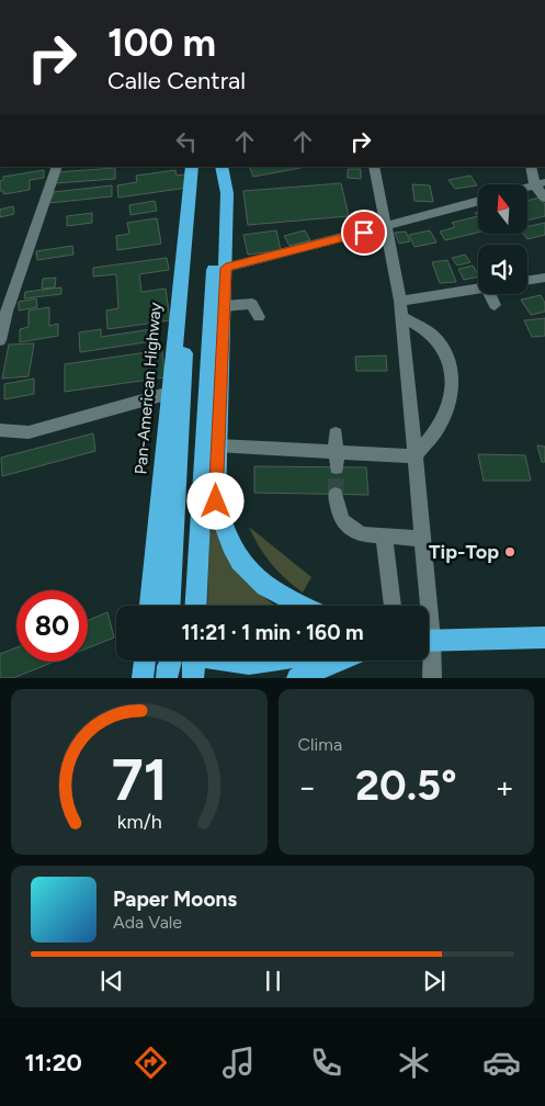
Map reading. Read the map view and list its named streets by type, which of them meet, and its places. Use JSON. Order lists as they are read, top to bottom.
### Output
{
  "streets": {
    "highway": ["Pan-American Highway"]
  },
  "places": ["Tip-Top"],
  "north": "top",
  "page": {
    "turn": ["100 m", "Calle Central"],
    "limit": "80",
    "trip": "11:21 · 1 min · 160 m",
    "tile": "Clima",
    "heat": ["−", "20.5°", "+"],
    "song": ["Paper Moons", "Ada Vale"],
    "tabs": "11:20",
    "gauge": ["71", "km/h"]
  }
}
